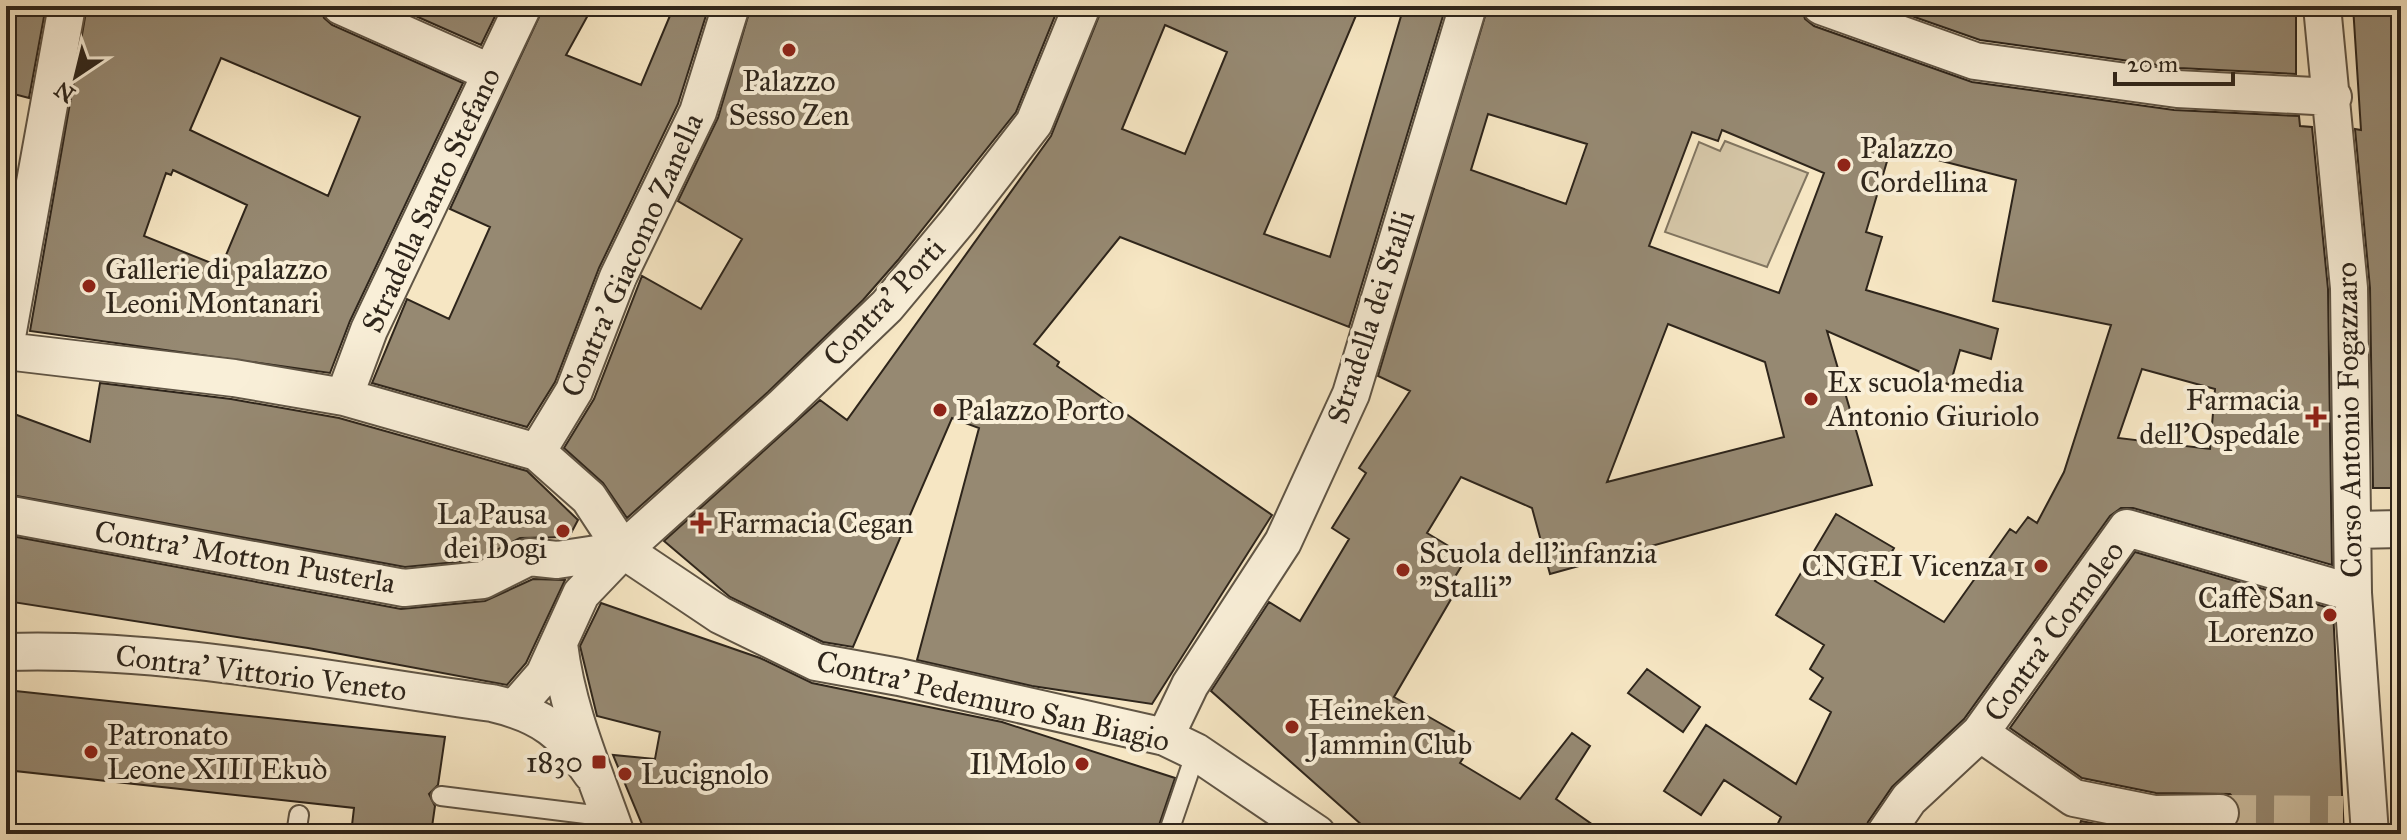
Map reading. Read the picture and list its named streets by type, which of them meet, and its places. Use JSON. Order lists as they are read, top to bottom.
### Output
{
  "streets": {
    "street": [
      "Stradella Santo Stefano",
      "Contra' Giacomo Zanella",
      "Contra' Porti",
      "Stradella dei Stalli",
      "Corso Antonio Fogazzaro",
      "Contra' Motton Pusterla",
      "Contra' Cornoleo",
      "Contra' Vittorio Veneto",
      "Contra' Pedemuro San Biagio"
    ]
  },
  "crossings": [
    ["Contra' Porti", "Contra' Motton Pusterla"],
    ["Contra' Porti", "Contra' Pedemuro San Biagio"],
    ["Stradella dei Stalli", "Contra' Pedemuro San Biagio"],
    ["Corso Antonio Fogazzaro", "Contra' Cornoleo"],
    ["Contra' Motton Pusterla", "Contra' Pedemuro San Biagio"]
  ],
  "places": {
    "other": [
      "Palazzo Sesso Zen",
      "Palazzo Cordellina",
      "Gallerie di palazzo Leoni Montanari",
      "Ex scuola media Antonio Giuriolo",
      "Palazzo Porto",
      "La Pausa dei Dogi",
      "CNGEI Vicenza 1",
      "Scuola dell'infanzia \"Stalli\"",
      "Caffè San Lorenzo",
      "Heineken Jammin Club",
      "Patronato Leone XIII Ekuò",
      "Il Molo",
      "Lucignolo"
    ],
    "health": ["Farmacia dell'Ospedale", "Farmacia Cegan"],
    "transit": ["1830"]
  },
  "scale_bar": "20 m",
  "north": "bottom left"
}
